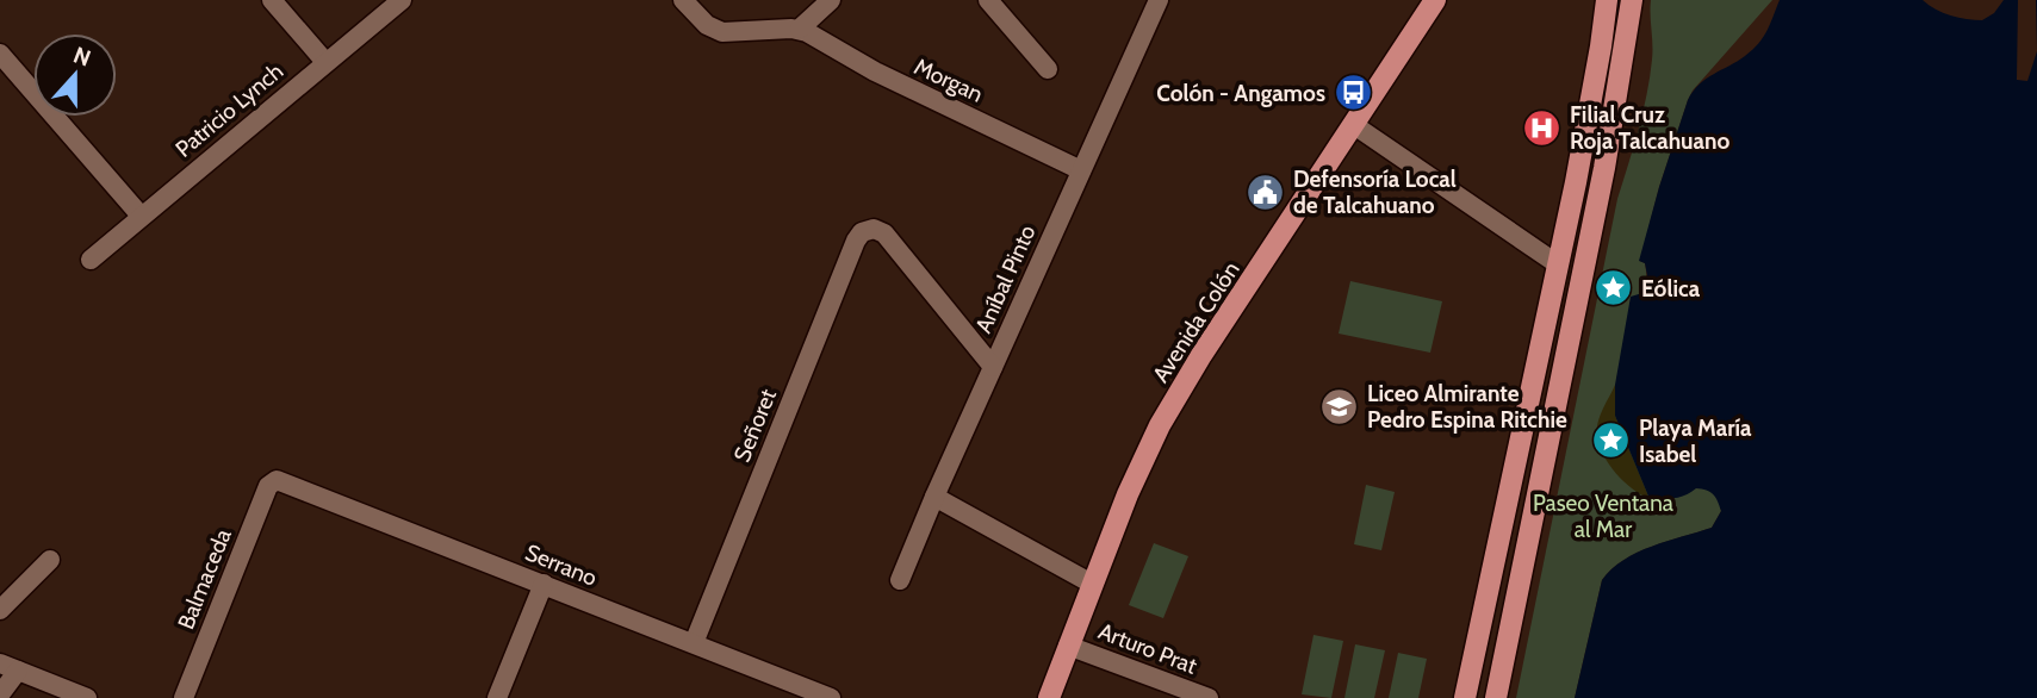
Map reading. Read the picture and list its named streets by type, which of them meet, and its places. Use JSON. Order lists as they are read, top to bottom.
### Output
{
  "streets": {
    "main road": ["Avenida Colón"],
    "street": [
      "Morgan",
      "Patricio Lynch",
      "Aníbal Pinto",
      "Señoret",
      "Serrano",
      "Balmaceda",
      "Arturo Prat"
    ]
  },
  "crossings": [
    ["Morgan", "Aníbal Pinto"],
    ["Aníbal Pinto", "Señoret"],
    ["Avenida Colón", "Arturo Prat"],
    ["Señoret", "Serrano"],
    ["Serrano", "Balmaceda"]
  ],
  "parks": ["Paseo Ventana al Mar"],
  "places": {
    "bus stop": ["Colón - Angamos"],
    "hospital": ["Filial Cruz Roja Talcahuano"],
    "public building": ["Defensoría Local de Talcahuano"],
    "place": ["Eólica", "Playa María Isabel"],
    "school or university": ["Liceo Almirante Pedro Espina Ritchie"]
  },
  "north": "top"
}
